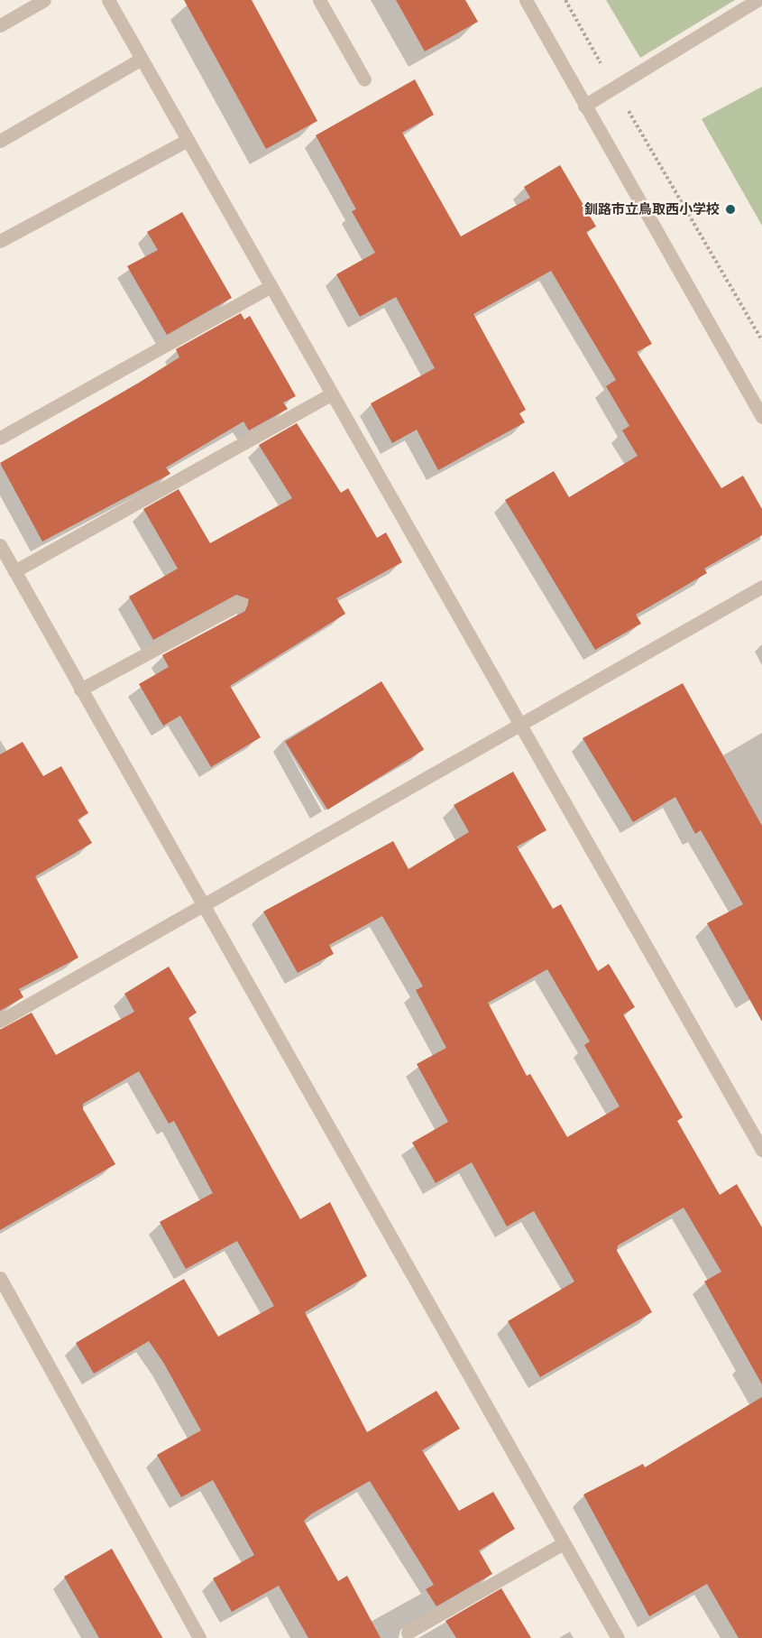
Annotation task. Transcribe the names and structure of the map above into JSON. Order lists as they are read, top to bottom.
{
  "places": ["釧路市立鳥取西小学校"]
}
